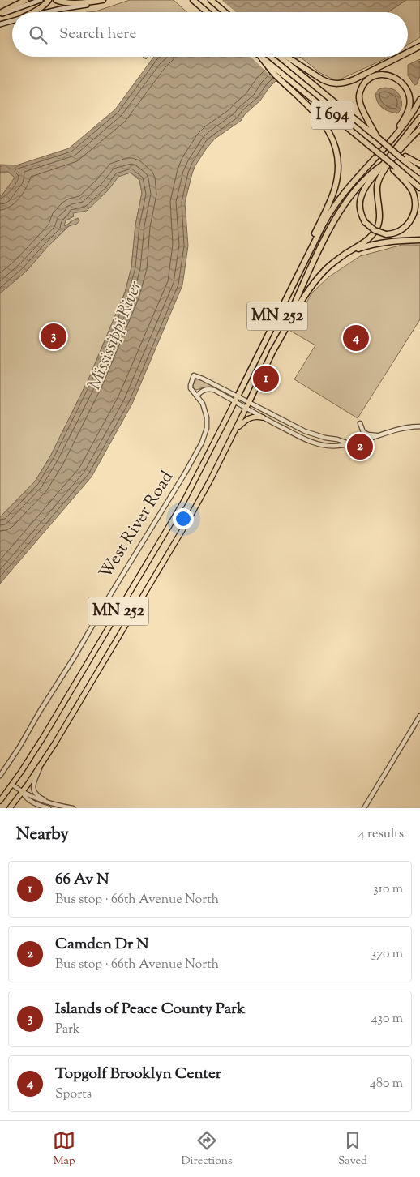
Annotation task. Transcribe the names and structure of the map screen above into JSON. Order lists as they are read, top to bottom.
{
  "streets": {
    "highway": ["I 694", "MN 252"],
    "street": ["West River Road"]
  },
  "water": ["Mississippi River"],
  "page": {
    "search": "Search here",
    "pins": [
      "3",
      "4",
      "1",
      "2"
    ],
    "heading": ["Nearby", "4 results"],
    "list": [
      {
        "mark": "1",
        "name": "66 Av N",
        "note": "Bus stop · 66th Avenue North",
        "value": "310 m"
      },
      {
        "mark": "2",
        "name": "Camden Dr N",
        "note": "Bus stop · 66th Avenue North",
        "value": "370 m"
      },
      {
        "mark": "3",
        "name": "Islands of Peace County Park",
        "note": "Park",
        "value": "430 m"
      },
      {
        "mark": "4",
        "name": "Topgolf Brooklyn Center",
        "note": "Sports",
        "value": "480 m"
      }
    ],
    "nav": ["Map", "Directions", "Saved"]
  }
}
